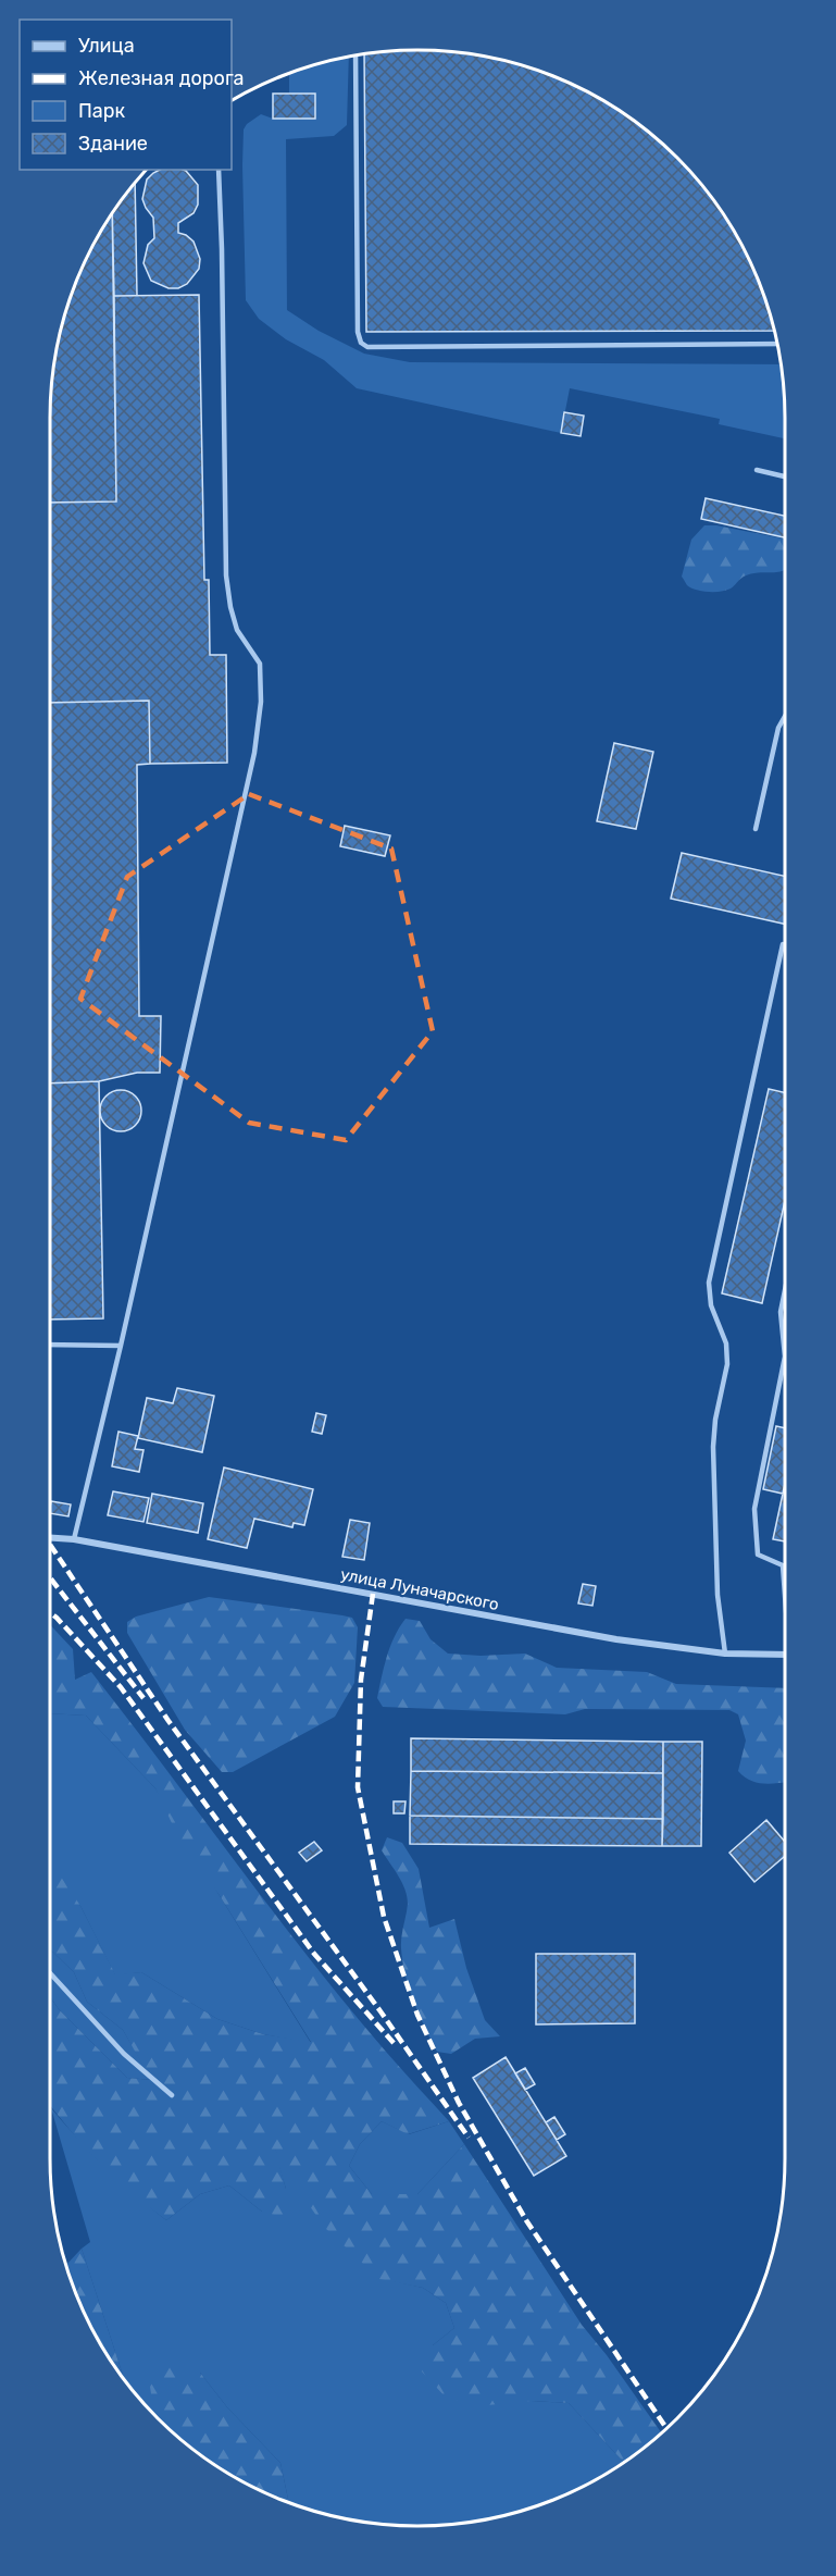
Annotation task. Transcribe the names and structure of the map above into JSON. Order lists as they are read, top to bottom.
{
  "streets": {
    "street": ["улица Луначарского"]
  },
  "legend": [
    "Улица",
    "Железная дорога",
    "Парк",
    "Здание"
  ]
}
